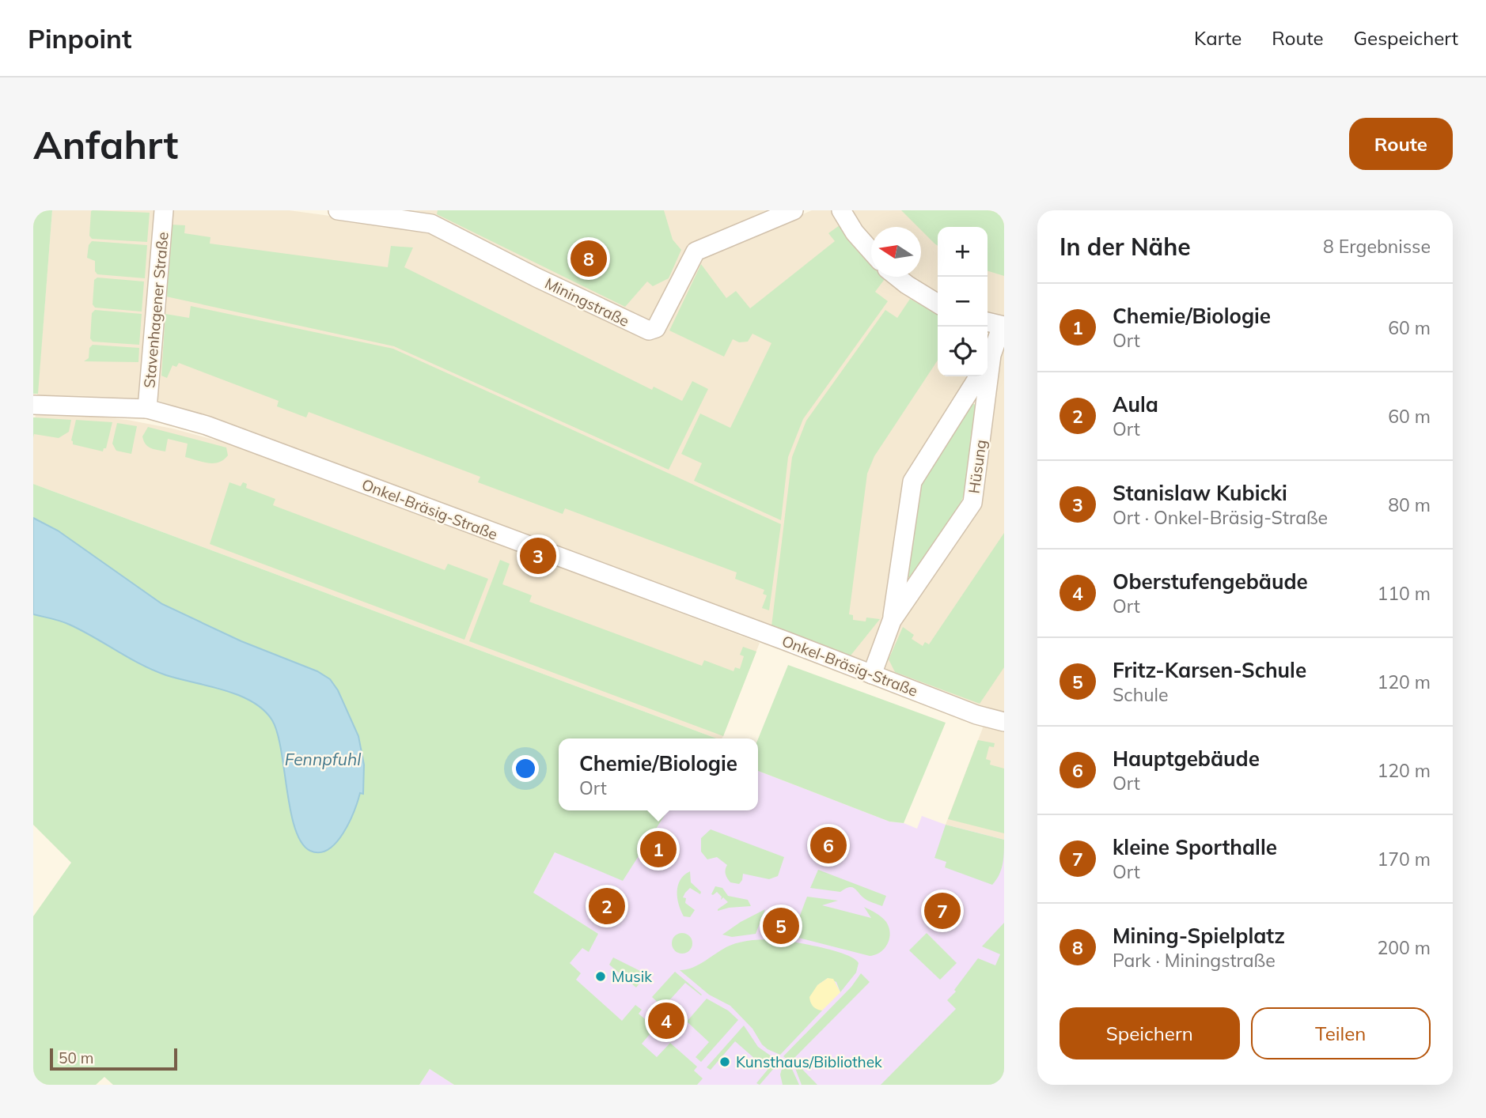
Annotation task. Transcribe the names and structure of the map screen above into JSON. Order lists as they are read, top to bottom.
{
  "streets": {
    "street": [
      "Miningstraße",
      "Stavenhagener Straße",
      "Hüsung",
      "Onkel-Bräsig-Straße"
    ]
  },
  "crossings": [
    ["Stavenhagener Straße", "Onkel-Bräsig-Straße"],
    ["Hüsung", "Onkel-Bräsig-Straße"]
  ],
  "water": ["Fennpfuhl"],
  "places": ["Musik", "Kunsthaus/Bibliothek"],
  "scale_bar": "50 m",
  "north": "left",
  "page": {
    "header": "Pinpoint",
    "nav": ["Karte", "Route", "Gespeichert"],
    "buttons": [
      "Route",
      ["Speichern", "Teilen"]
    ],
    "title": "Anfahrt",
    "heading": ["In der Nähe", "8 Ergebnisse"],
    "map_buttons": ["+", "−"],
    "pins": [
      "8",
      "3",
      "6",
      "1",
      "2",
      "7",
      "5",
      "4"
    ],
    "list": [
      {
        "mark": "1",
        "name": "Chemie/Biologie",
        "note": "Ort",
        "value": "60 m"
      },
      {
        "mark": "2",
        "name": "Aula",
        "note": "Ort",
        "value": "60 m"
      },
      {
        "mark": "3",
        "name": "Stanislaw Kubicki",
        "note": "Ort · Onkel-Bräsig-Straße",
        "value": "80 m"
      },
      {
        "mark": "4",
        "name": "Oberstufengebäude",
        "note": "Ort",
        "value": "110 m"
      },
      {
        "mark": "5",
        "name": "Fritz-Karsen-Schule",
        "note": "Schule",
        "value": "120 m"
      },
      {
        "mark": "6",
        "name": "Hauptgebäude",
        "note": "Ort",
        "value": "120 m"
      },
      {
        "mark": "7",
        "name": "kleine Sporthalle",
        "note": "Ort",
        "value": "170 m"
      },
      {
        "mark": "8",
        "name": "Mining-Spielplatz",
        "note": "Park · Miningstraße",
        "value": "200 m"
      }
    ],
    "popup": ["Chemie/Biologie", "Ort"],
    "scale": "50 m"
  }
}
